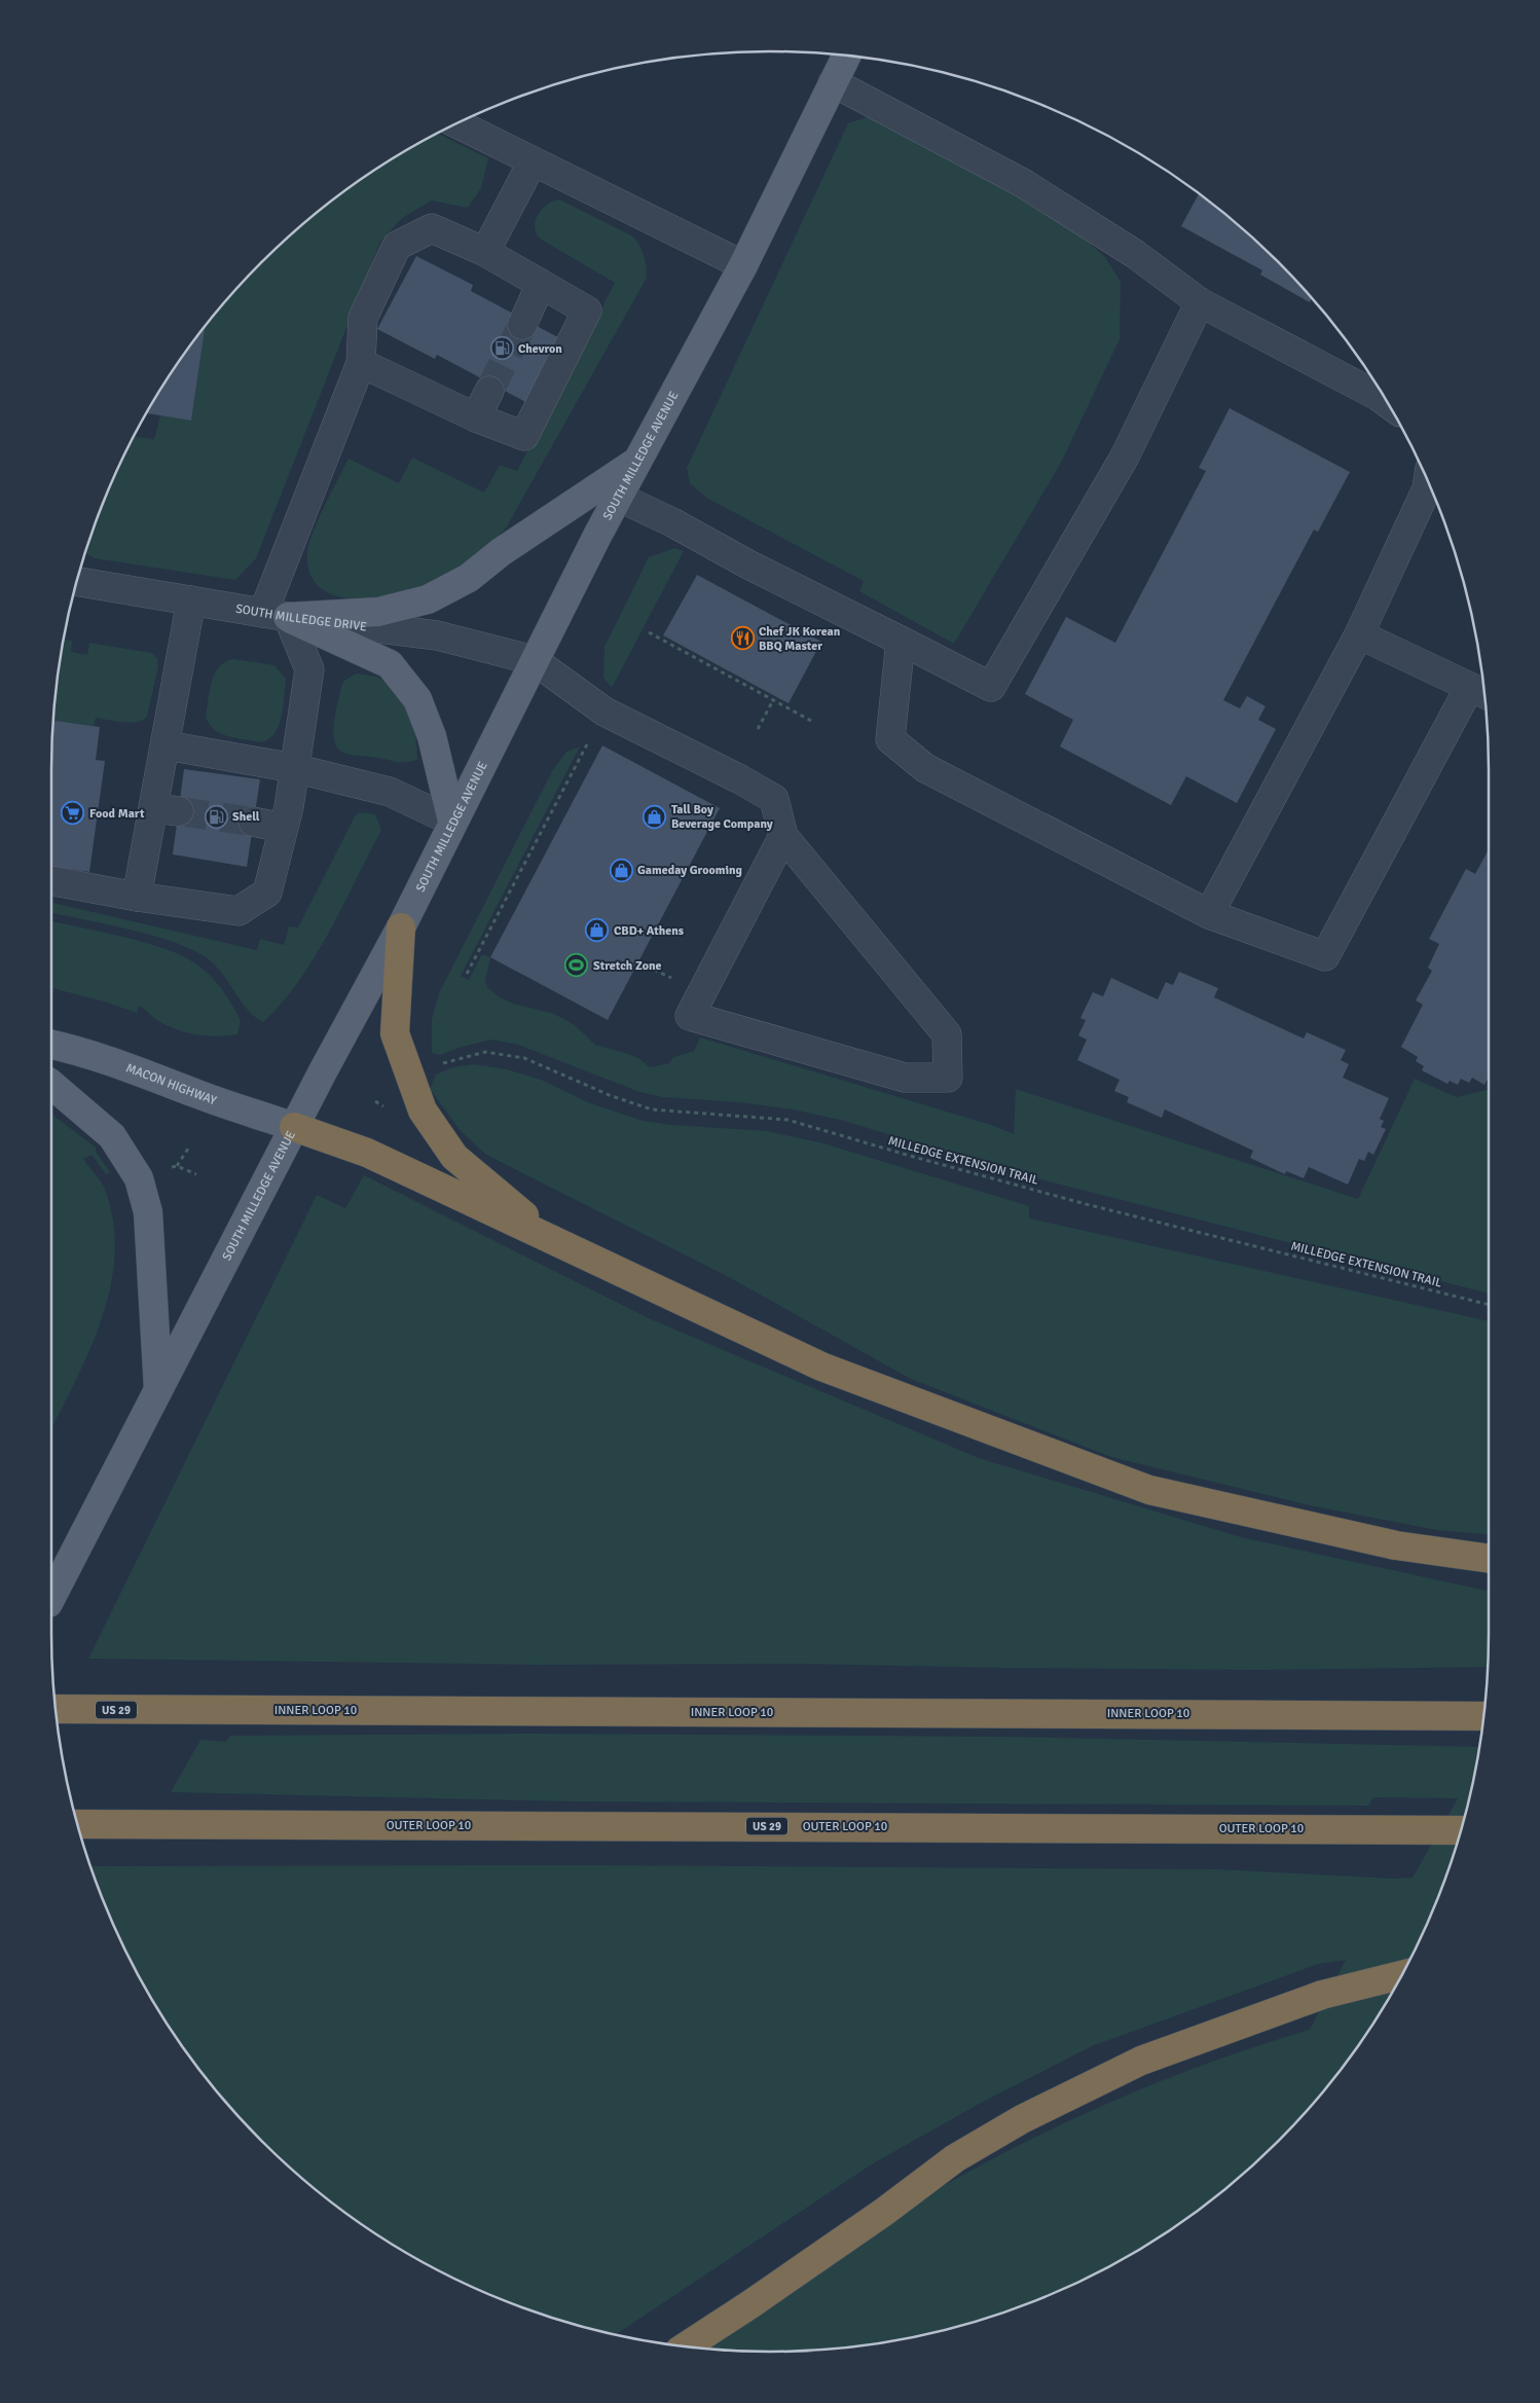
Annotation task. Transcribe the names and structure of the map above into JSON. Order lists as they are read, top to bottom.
{
  "streets": {
    "highway": ["US 29", "INNER LOOP 10", "OUTER LOOP 10"],
    "main road": ["SOUTH MILLEDGE AVENUE", "MACON HIGHWAY"],
    "street": ["SOUTH MILLEDGE DRIVE"],
    "path": ["MILLEDGE EXTENSION TRAIL"]
  },
  "crossings": [
    ["SOUTH MILLEDGE AVENUE", "SOUTH MILLEDGE DRIVE"],
    ["SOUTH MILLEDGE AVENUE", "MACON HIGHWAY"]
  ],
  "places": {
    "fuel station": ["Chevron", "Shell"],
    "restaurant": ["Chef JK Korean BBQ Master"],
    "supermarket": ["Food Mart"],
    "shop": ["Tall Boy Beverage Company", "Gameday Grooming", "CBD+ Athens"],
    "sports": ["Stretch Zone"]
  }
}
